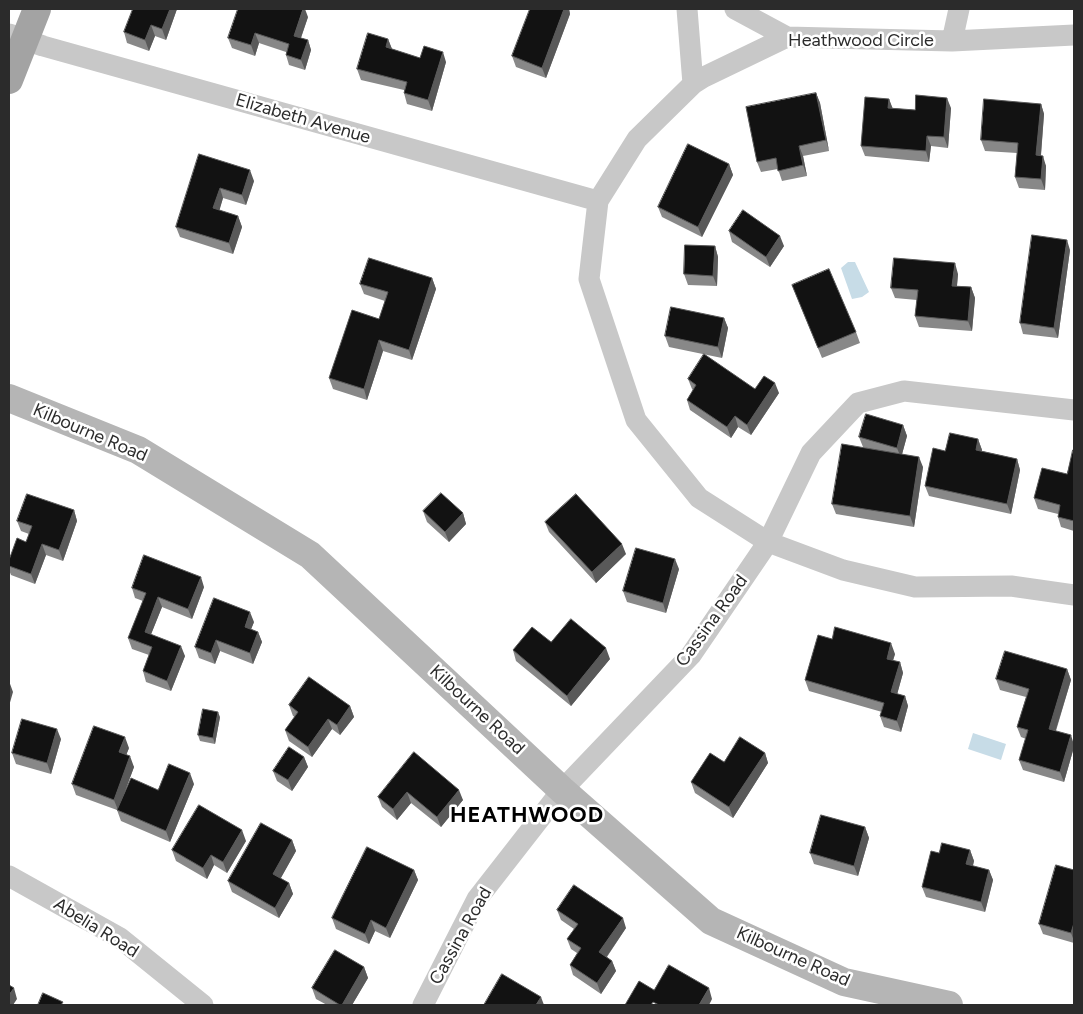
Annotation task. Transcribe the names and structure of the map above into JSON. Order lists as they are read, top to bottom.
{
  "streets": {
    "street": [
      "Heathwood Circle",
      "Elizabeth Avenue",
      "Kilbourne Road",
      "Cassina Road",
      "Abelia Road"
    ]
  },
  "crossings": [
    ["Heathwood Circle", "Elizabeth Avenue"],
    ["Heathwood Circle", "Cassina Road"],
    ["Kilbourne Road", "Cassina Road"]
  ],
  "districts": ["HEATHWOOD"]
}
